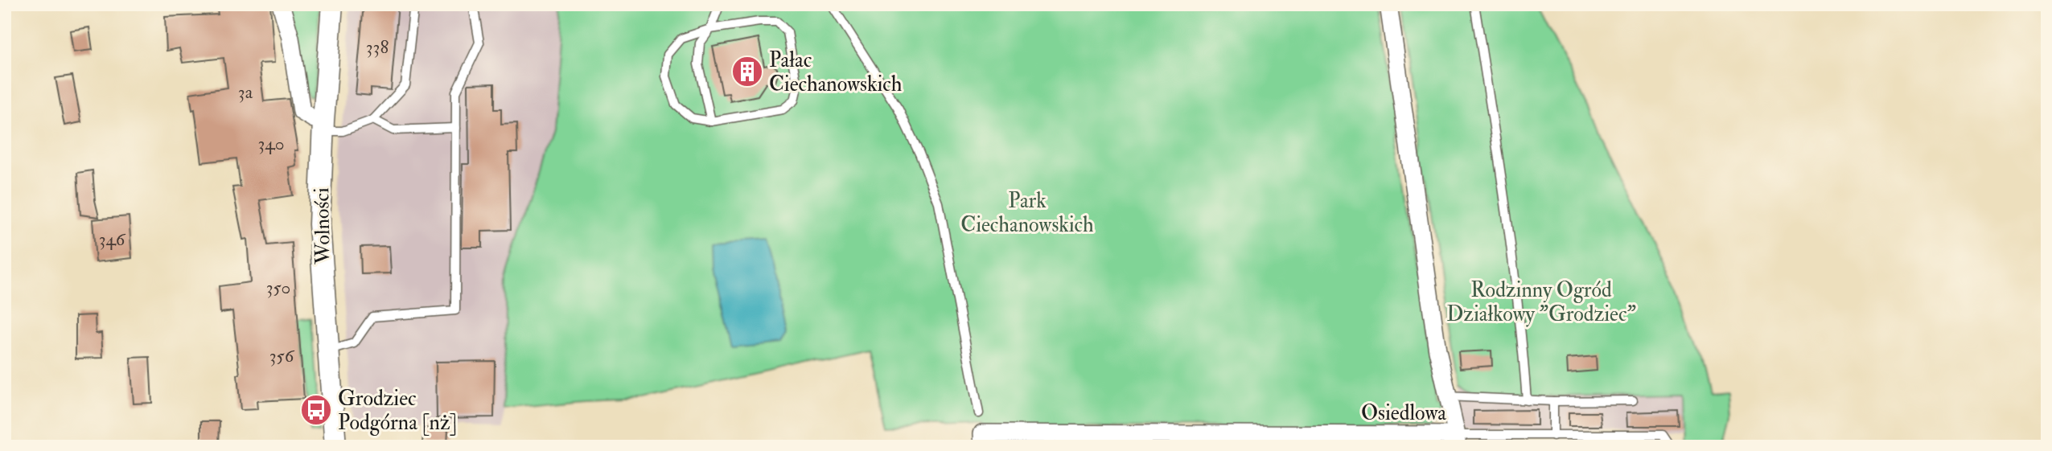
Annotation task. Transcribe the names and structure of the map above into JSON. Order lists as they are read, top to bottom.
{
  "streets": {
    "street": ["Wolności", "Osiedlowa"]
  },
  "parks": ["Park Ciechanowskich", "Rodzinny Ogród Działkowy \"Grodziec\""],
  "places": {
    "building": ["Pałac Ciechanowskich"],
    "bus stop": ["Grodziec Podgórna [nż]"]
  },
  "house_numbers": [
    "338",
    "3a",
    "340",
    "346",
    "350",
    "356"
  ]
}
